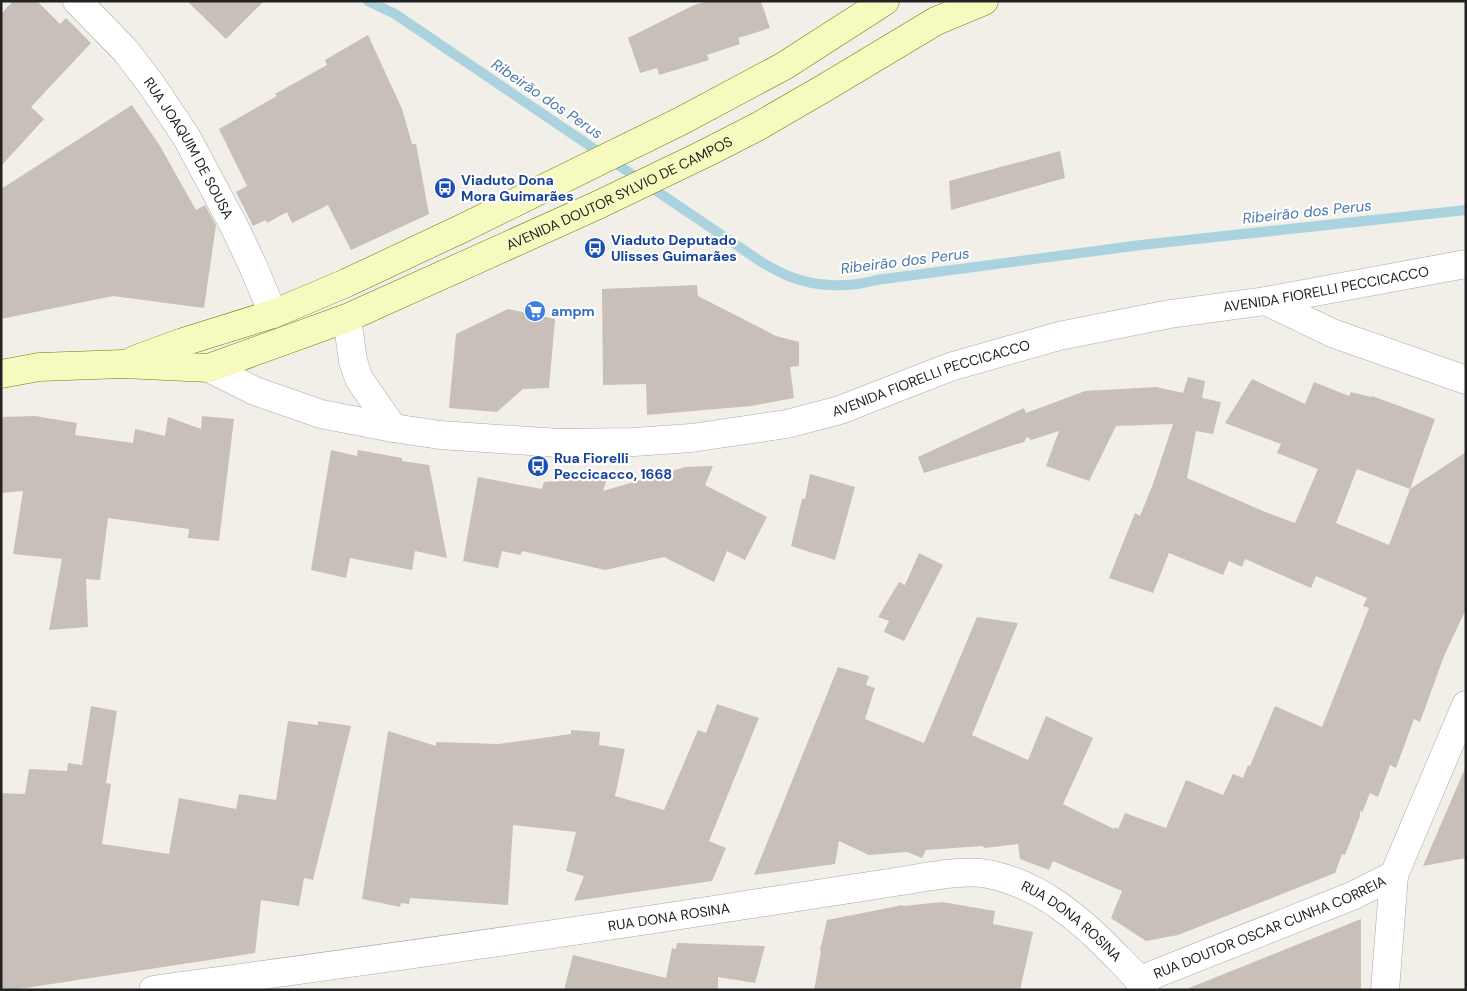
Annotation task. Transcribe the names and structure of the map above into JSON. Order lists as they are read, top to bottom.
{
  "streets": {
    "main road": ["AVENIDA DOUTOR SYLVIO DE CAMPOS", "AVENIDA FIORELLI PECCICACCO"],
    "street": ["RUA JOAQUIM DE SOUSA", "RUA DONA ROSINA", "RUA DOUTOR OSCAR CUNHA CORREIA"]
  },
  "crossings": [
    ["RUA JOAQUIM DE SOUSA", "AVENIDA FIORELLI PECCICACCO"],
    ["AVENIDA DOUTOR SYLVIO DE CAMPOS", "AVENIDA FIORELLI PECCICACCO"],
    ["RUA DONA ROSINA", "RUA DOUTOR OSCAR CUNHA CORREIA"]
  ],
  "water": ["Ribeirão dos Perus"],
  "places": {
    "bus stop": ["Viaduto Dona Mora Guimarães", "Viaduto Deputado Ulisses Guimarães", "Rua Fiorelli Peccicacco, 1668"],
    "supermarket": ["ampm"]
  }
}
